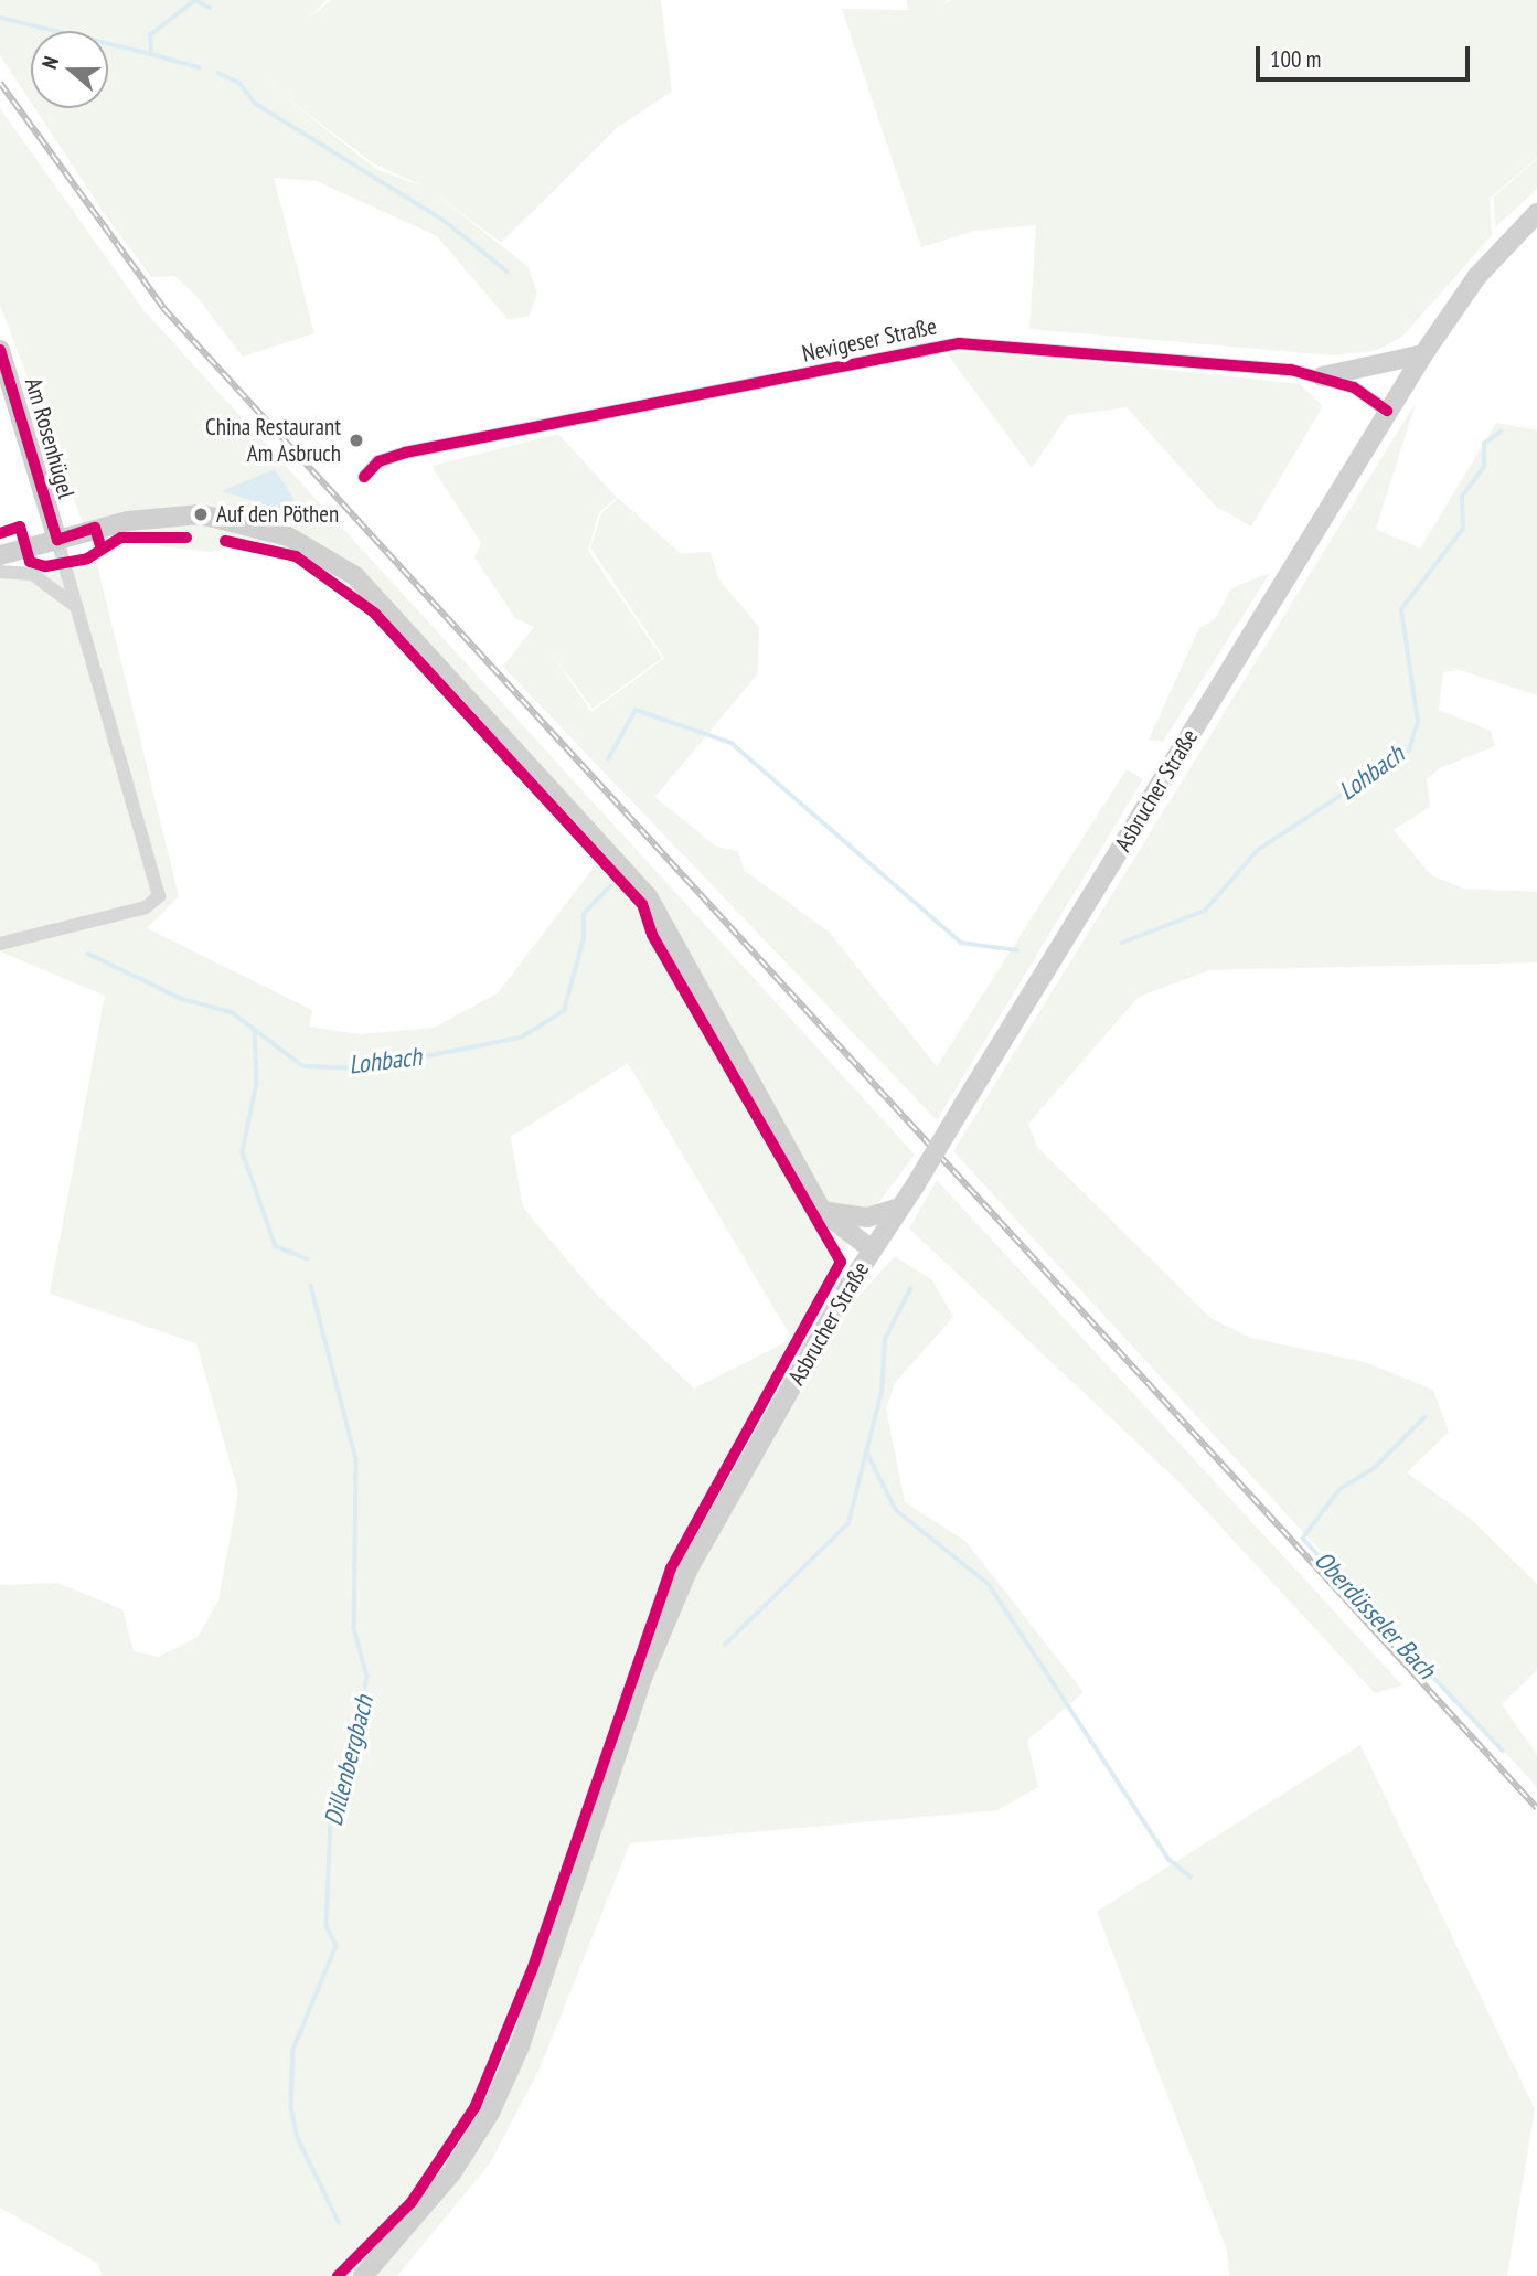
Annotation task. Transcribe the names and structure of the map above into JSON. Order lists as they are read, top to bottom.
{
  "streets": {
    "main road": ["Am Rosenhügel", "Asbrucher Straße"],
    "street": ["Nevigeser Straße"]
  },
  "crossings": [
    ["Nevigeser Straße", "Asbrucher Straße"]
  ],
  "water": ["Lohbach", "Oberdüsseler Bach", "Dillenbergbach"],
  "places": ["China Restaurant Am Asbruch", "Auf den Pöthen"],
  "scale_bar": "100 m",
  "north": "left"
}
